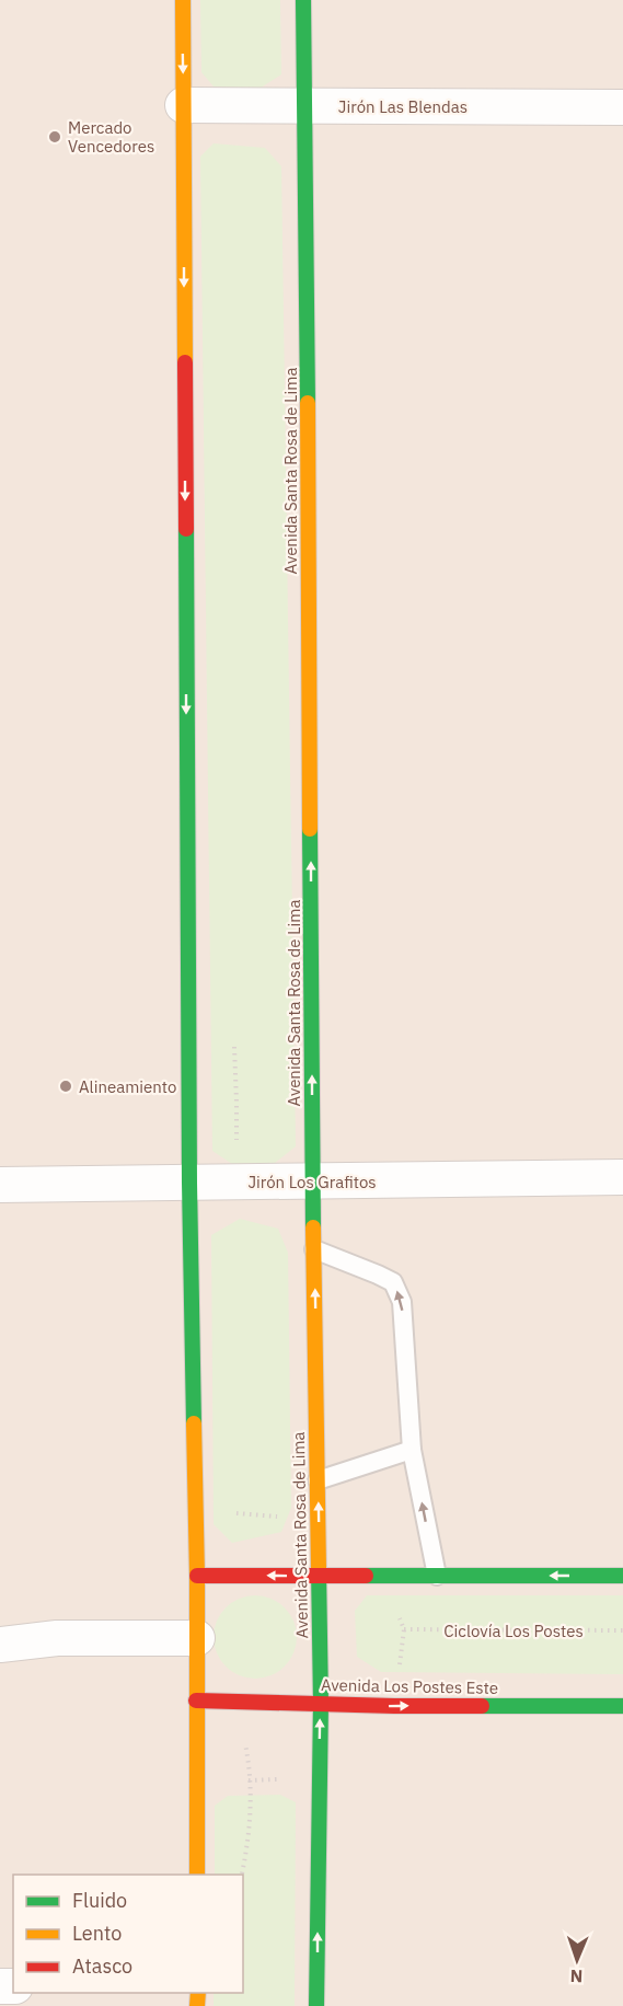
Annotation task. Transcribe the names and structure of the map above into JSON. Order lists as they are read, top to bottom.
{
  "streets": {
    "main road": ["Avenida Santa Rosa de Lima", "Avenida Los Postes Este"],
    "street": ["Jirón Las Blendas", "Jirón Los Grafitos"],
    "path": ["Ciclovía Los Postes"]
  },
  "crossings": [
    ["Jirón Las Blendas", "Avenida Santa Rosa de Lima"],
    ["Avenida Santa Rosa de Lima", "Jirón Los Grafitos"],
    ["Avenida Santa Rosa de Lima", "Avenida Los Postes Este"]
  ],
  "places": ["Mercado Vencedores", "Alineamiento"],
  "legend": ["Fluido", "Lento", "Atasco"],
  "north": "bottom"
}
